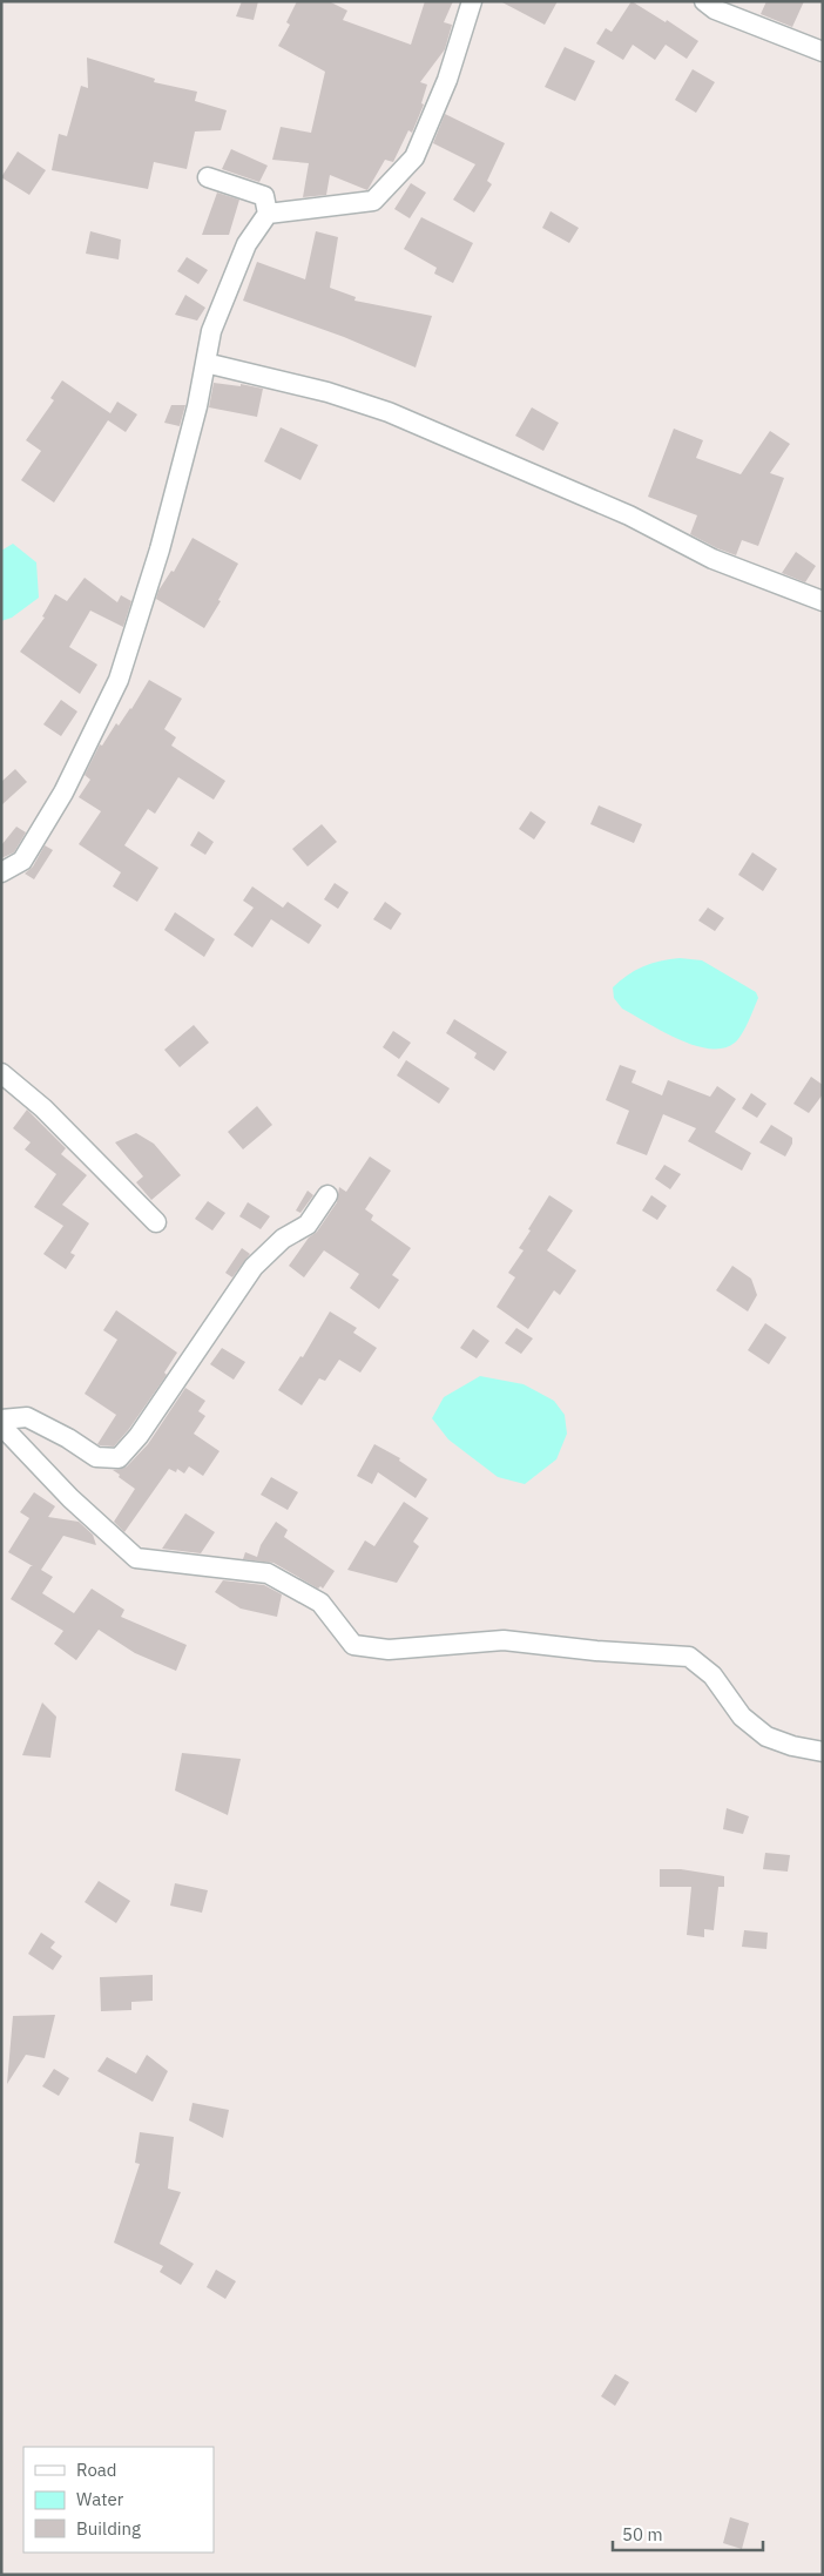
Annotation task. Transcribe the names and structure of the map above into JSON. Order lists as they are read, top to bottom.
{
  "legend": ["Road", "Water", "Building"],
  "scale_bar": "50 m"
}
